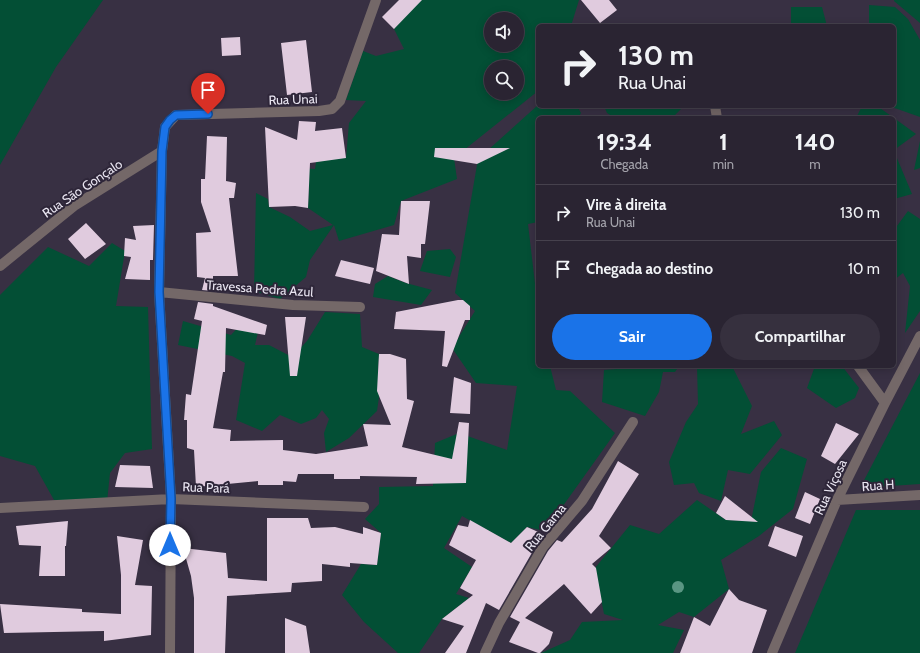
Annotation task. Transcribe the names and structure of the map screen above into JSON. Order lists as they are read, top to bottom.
{
  "streets": {
    "street": [
      "Rua Unai",
      "Rua São Gonçalo",
      "Travessa Pedra Azul",
      "Rua H",
      "Rua Pará",
      "Rua Viçosa",
      "Rua Gama"
    ]
  },
  "crossings": [
    ["Rua Unai", "Rua São Gonçalo"],
    ["Rua H", "Rua Viçosa"]
  ],
  "page": {
    "turn": ["130 m", "Rua Unai"],
    "eta": [
      "19:34",
      "Chegada",
      "1",
      "min",
      "140",
      "m"
    ],
    "list": [
      {
        "name": "Vire à direita",
        "note": "Rua Unai",
        "value": "130 m"
      },
      {
        "name": "Chegada ao destino",
        "value": "10 m"
      }
    ],
    "buttons": ["Sair", "Compartilhar"]
  }
}
